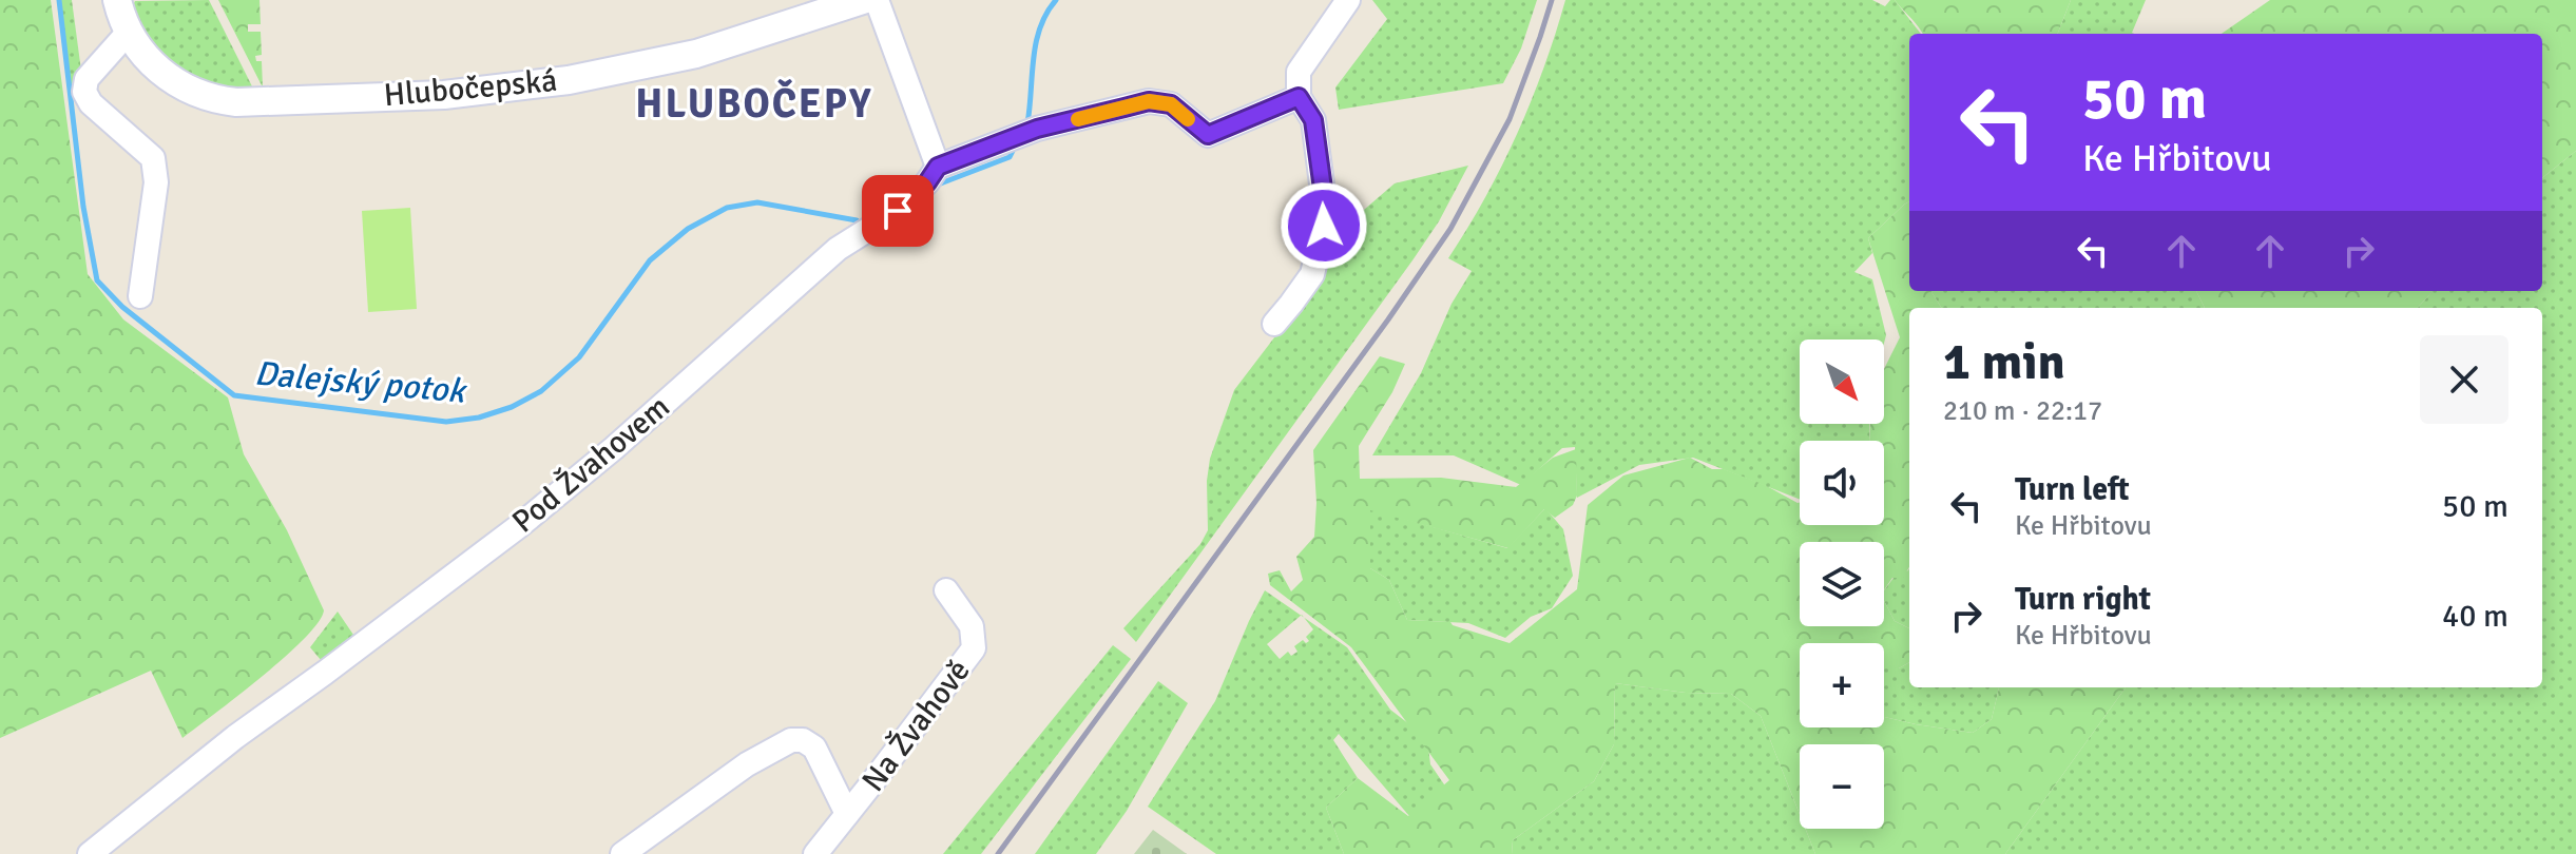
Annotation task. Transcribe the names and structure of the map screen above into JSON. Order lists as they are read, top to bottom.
{
  "streets": {
    "street": ["Hlubočepská", "Pod Žvahovem", "Na Žvahově"]
  },
  "districts": ["HLUBOČEPY"],
  "water": ["Dalejský potok"],
  "north": "bottom right",
  "page": {
    "turn": ["50 m", "Ke Hřbitovu"],
    "heading": ["1 min", "210 m · 22:17"],
    "map_buttons": ["+", "−"],
    "list": [
      {
        "name": "Turn left",
        "note": "Ke Hřbitovu",
        "value": "50 m"
      },
      {
        "name": "Turn right",
        "note": "Ke Hřbitovu",
        "value": "40 m"
      }
    ]
  }
}
